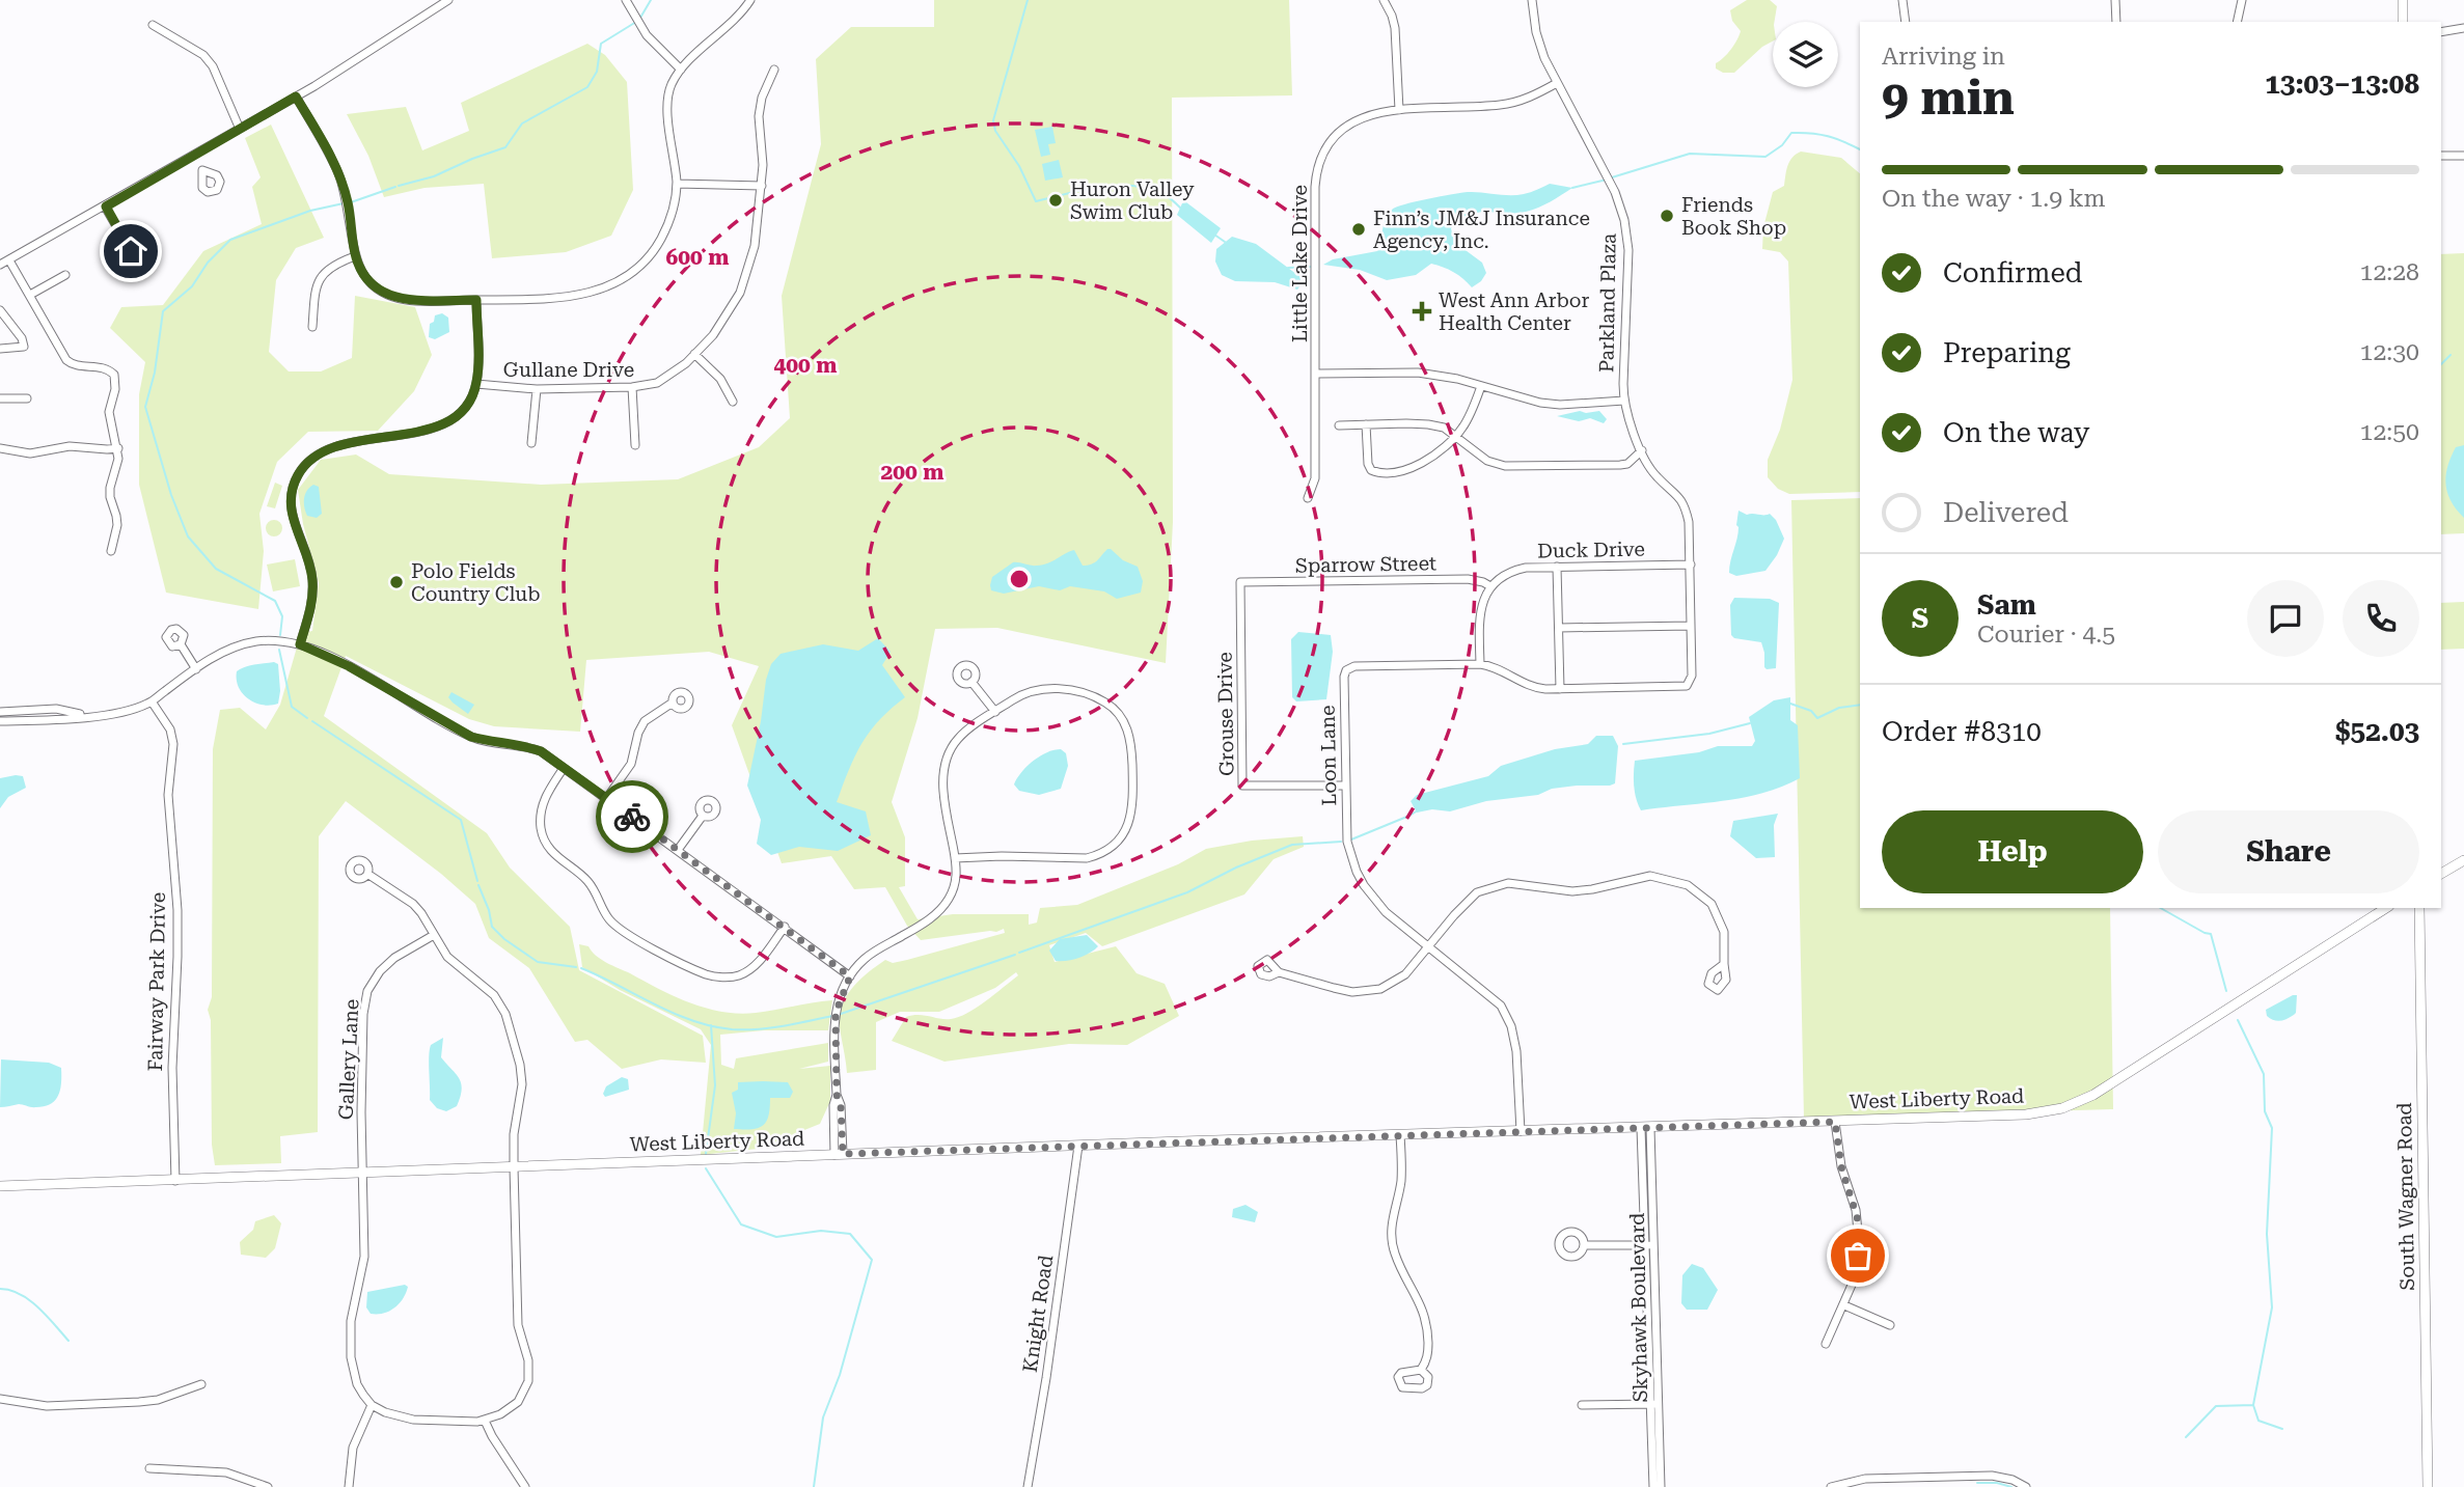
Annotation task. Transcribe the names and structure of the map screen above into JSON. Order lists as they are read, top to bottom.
{
  "streets": {
    "main road": ["West Liberty Road", "South Wagner Road"],
    "street": [
      "Little Lake Drive",
      "Parkland Plaza",
      "Gullane Drive",
      "Duck Drive",
      "Sparrow Street",
      "Grouse Drive",
      "Loon Lane",
      "Fairway Park Drive",
      "Gallery Lane",
      "Skyhawk Boulevard",
      "Knight Road"
    ]
  },
  "crossings": [
    ["Little Lake Drive", "Parkland Plaza"],
    ["Parkland Plaza", "Duck Drive"],
    ["Parkland Plaza", "Loon Lane"],
    ["Duck Drive", "Sparrow Street"],
    ["Sparrow Street", "Grouse Drive"],
    ["Grouse Drive", "Loon Lane"],
    ["Loon Lane", "West Liberty Road"],
    ["Fairway Park Drive", "West Liberty Road"],
    ["Gallery Lane", "West Liberty Road"],
    ["West Liberty Road", "Skyhawk Boulevard"],
    ["West Liberty Road", "Knight Road"]
  ],
  "places": {
    "other": [
      "Huron Valley Swim Club",
      "Friends Book Shop",
      "Finn’s JM&J Insurance Agency, Inc.",
      "Polo Fields Country Club"
    ],
    "health": ["West Ann Arbor Health Center"]
  },
  "page": {
    "heading": ["9 min", "Arriving in", "13:03–13:08"],
    "panel": [
      "Sam",
      "Courier · 4.5",
      "Order #8310",
      "$52.03"
    ],
    "bar": "On the way · 1.9 km",
    "list": [
      ["Confirmed", "12:28"],
      ["Preparing", "12:30"],
      ["On the way", "12:50"],
      "Delivered"
    ],
    "round": "S",
    "buttons": ["Help", "Share"]
  },
  "rings": ["600 m", "400 m", "200 m"]
}
